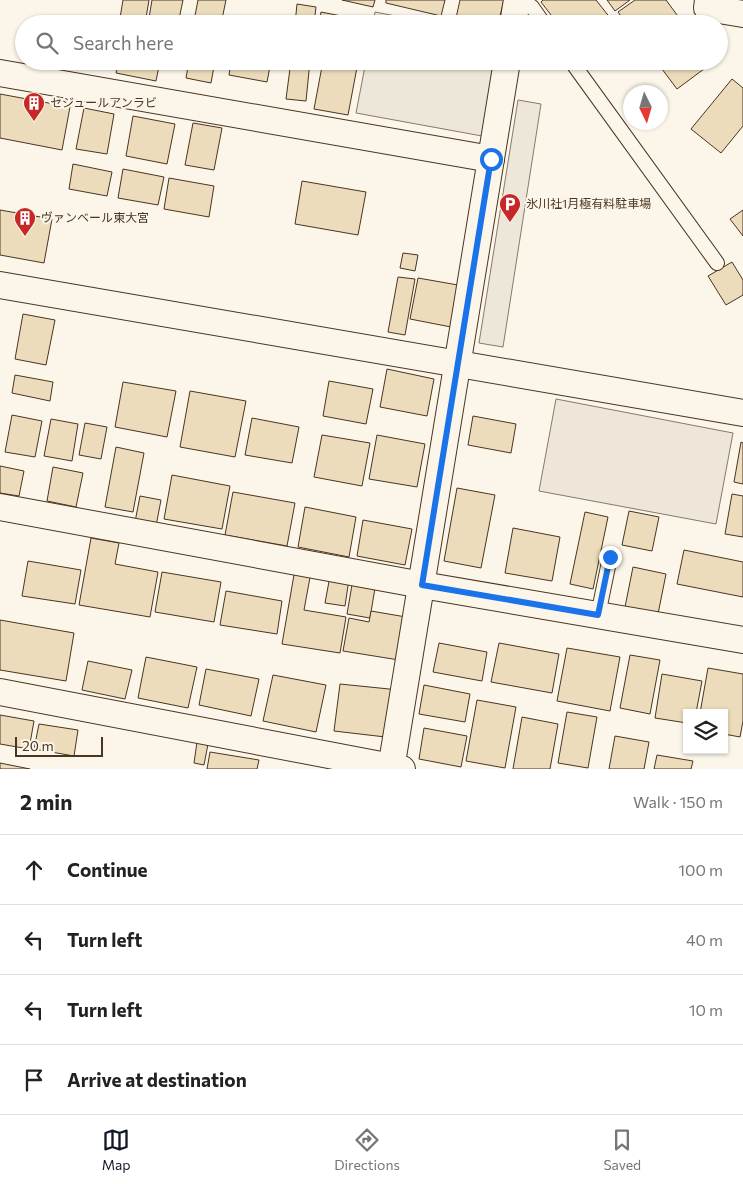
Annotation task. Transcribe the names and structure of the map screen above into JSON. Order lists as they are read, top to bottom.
{
  "places": {
    "building": ["セジュールアンラビ", "ヴァンベール東大宮"],
    "parking": ["氷川社1月極有料駐車場"]
  },
  "scale_bar": "20 m",
  "north": "bottom",
  "page": {
    "search": "Search here",
    "scale": "20 m",
    "heading": ["2 min", "Walk · 150 m"],
    "list": [
      ["Continue", "100 m"],
      ["Turn left", "40 m"],
      ["Turn left", "10 m"],
      "Arrive at destination"
    ],
    "nav": ["Map", "Directions", "Saved"]
  }
}
